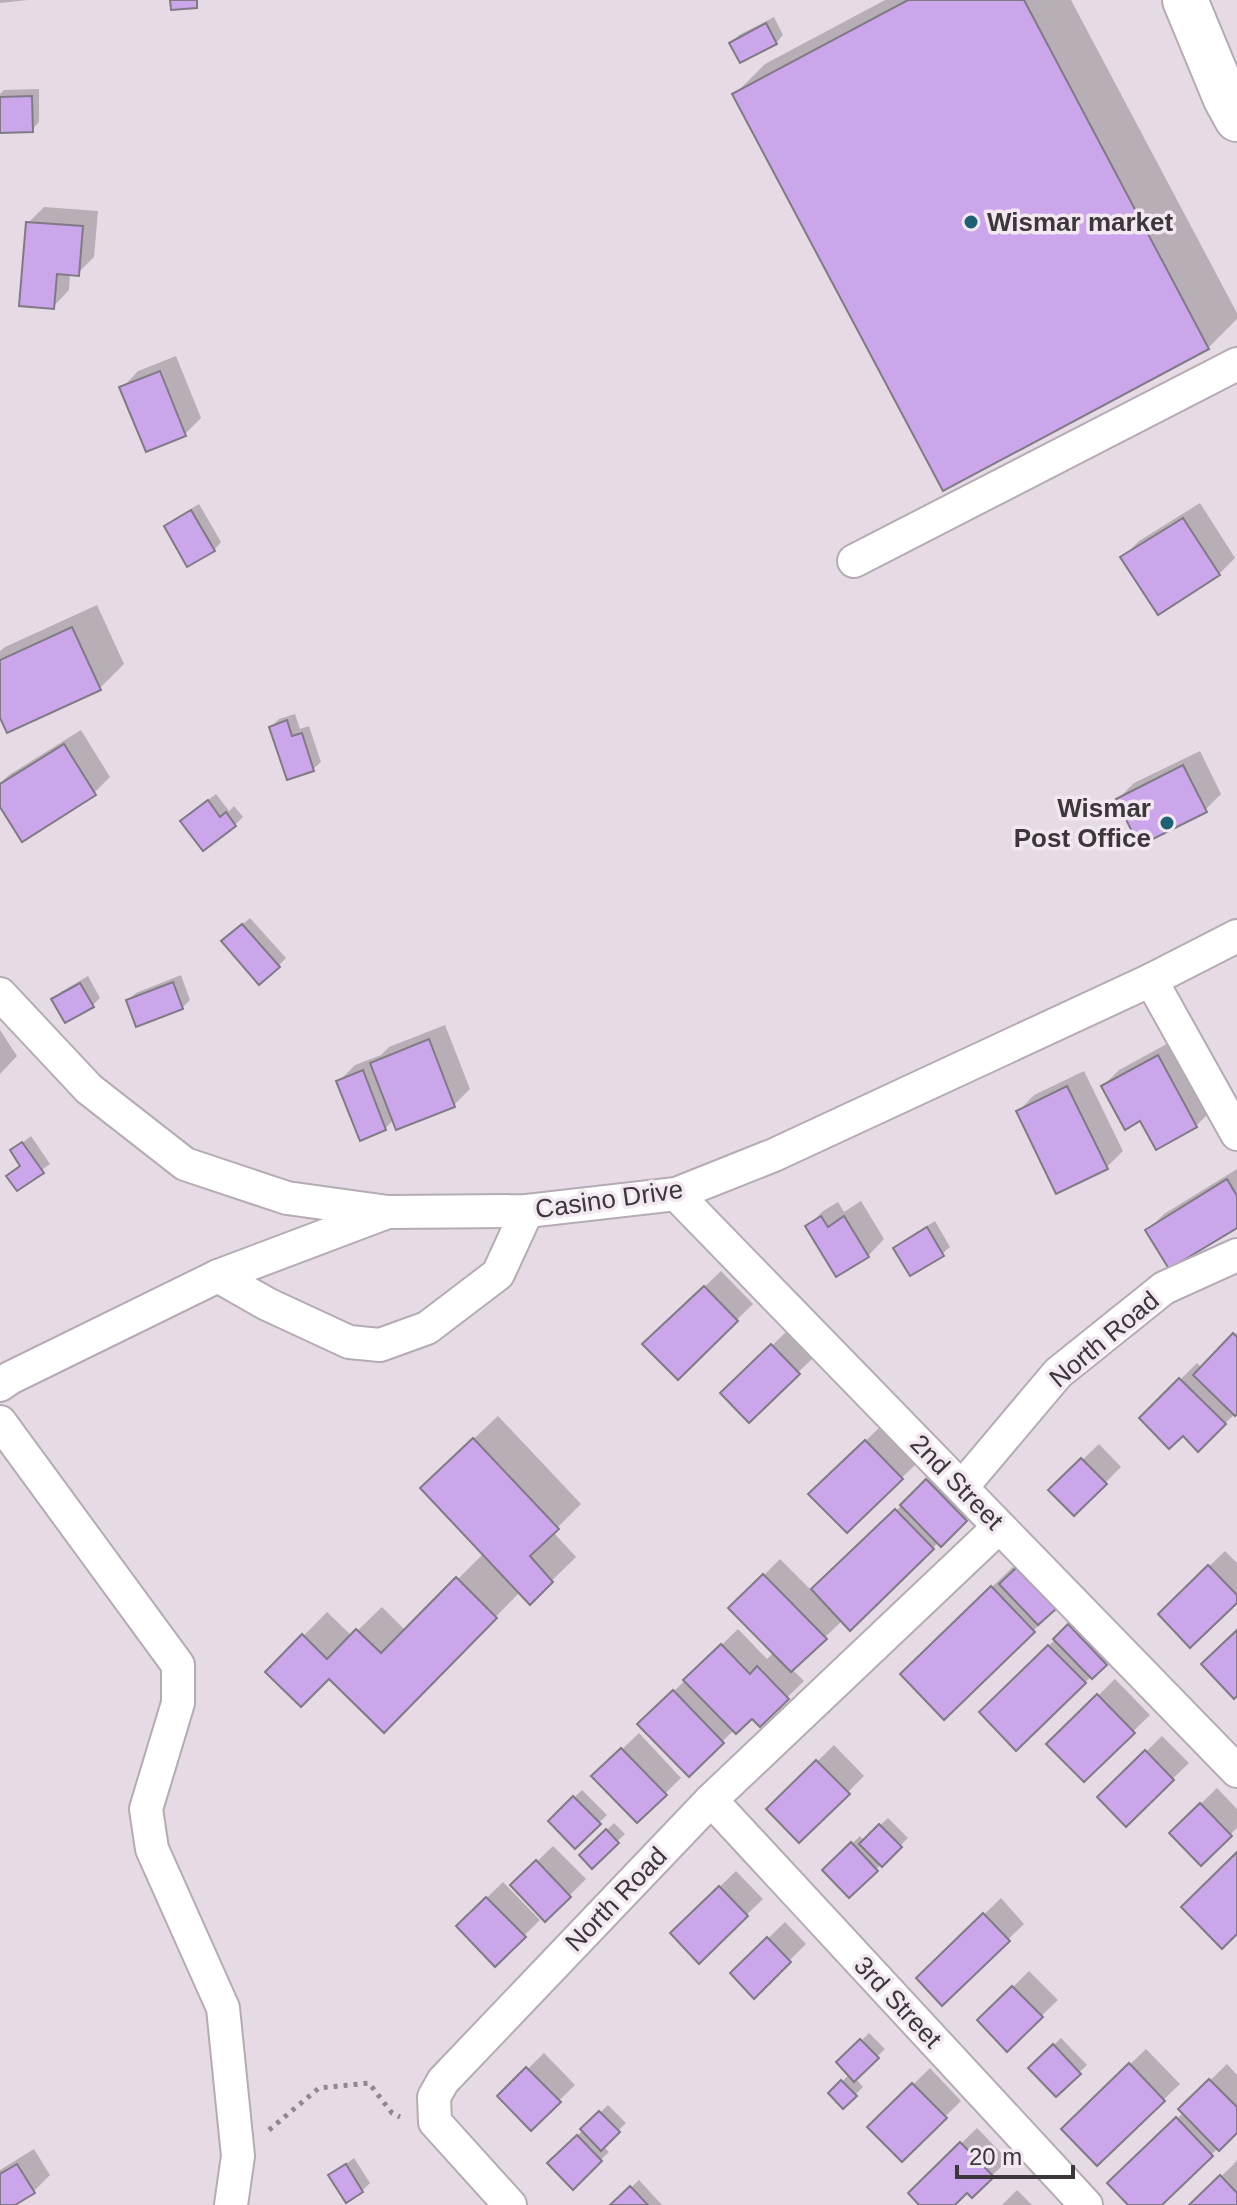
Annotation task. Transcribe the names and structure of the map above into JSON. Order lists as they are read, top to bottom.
{
  "streets": {
    "street": [
      "Casino Drive",
      "North Road",
      "2nd Street",
      "3rd Street"
    ]
  },
  "crossings": [
    ["Casino Drive", "2nd Street"],
    ["North Road", "2nd Street"],
    ["North Road", "3rd Street"]
  ],
  "places": ["Wismar market", "Wismar Post Office"],
  "scale_bar": "20 m"
}
